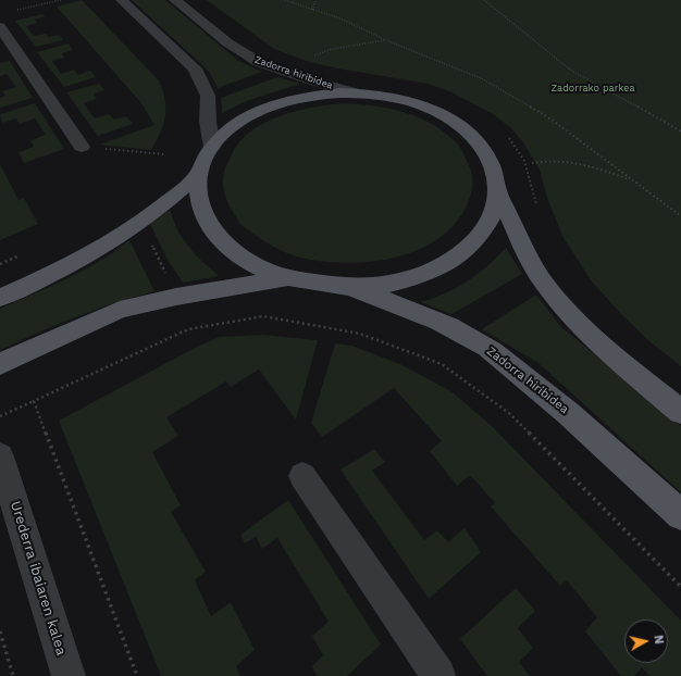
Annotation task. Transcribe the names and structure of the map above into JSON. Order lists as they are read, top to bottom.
{
  "streets": {
    "main road": ["Zadorra hiribidea"],
    "street": ["Urederra ibaiaren kalea"]
  },
  "parks": ["Zadorrako parkea"],
  "north": "right"
}
